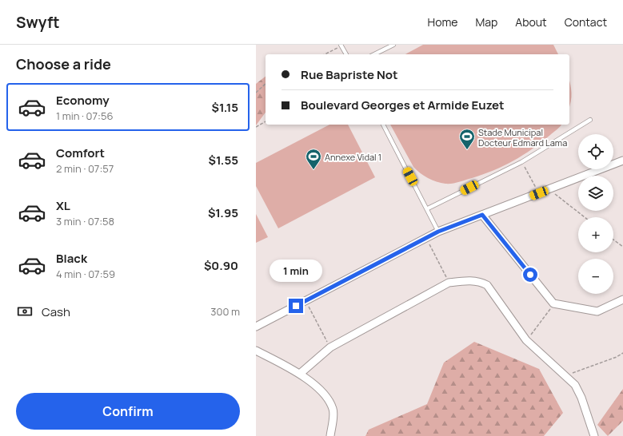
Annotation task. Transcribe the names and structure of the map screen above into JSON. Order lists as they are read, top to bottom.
{
  "places": {
    "sports": ["Stade Municipal Docteur Edmard Lama", "Annexe Vidal 1"]
  },
  "page": {
    "header": "Swyft",
    "nav": [
      "Home",
      "Map",
      "About",
      "Contact"
    ],
    "heading": "Choose a ride",
    "banner": ["Rue Bapriste Not", "Boulevard Georges et Armide Euzet"],
    "list": [
      {
        "name": "Economy",
        "note": "1 min · 07:56",
        "value": "$1.15"
      },
      {
        "name": "Comfort",
        "note": "2 min · 07:57",
        "value": "$1.55"
      },
      {
        "name": "XL",
        "note": "3 min · 07:58",
        "value": "$1.95"
      },
      {
        "name": "Black",
        "note": "4 min · 07:59",
        "value": "$0.90"
      }
    ],
    "map_buttons": ["+", "−"],
    "bubble": "1 min",
    "pay": ["Cash", "300 m"],
    "buttons": "Confirm"
  }
}
